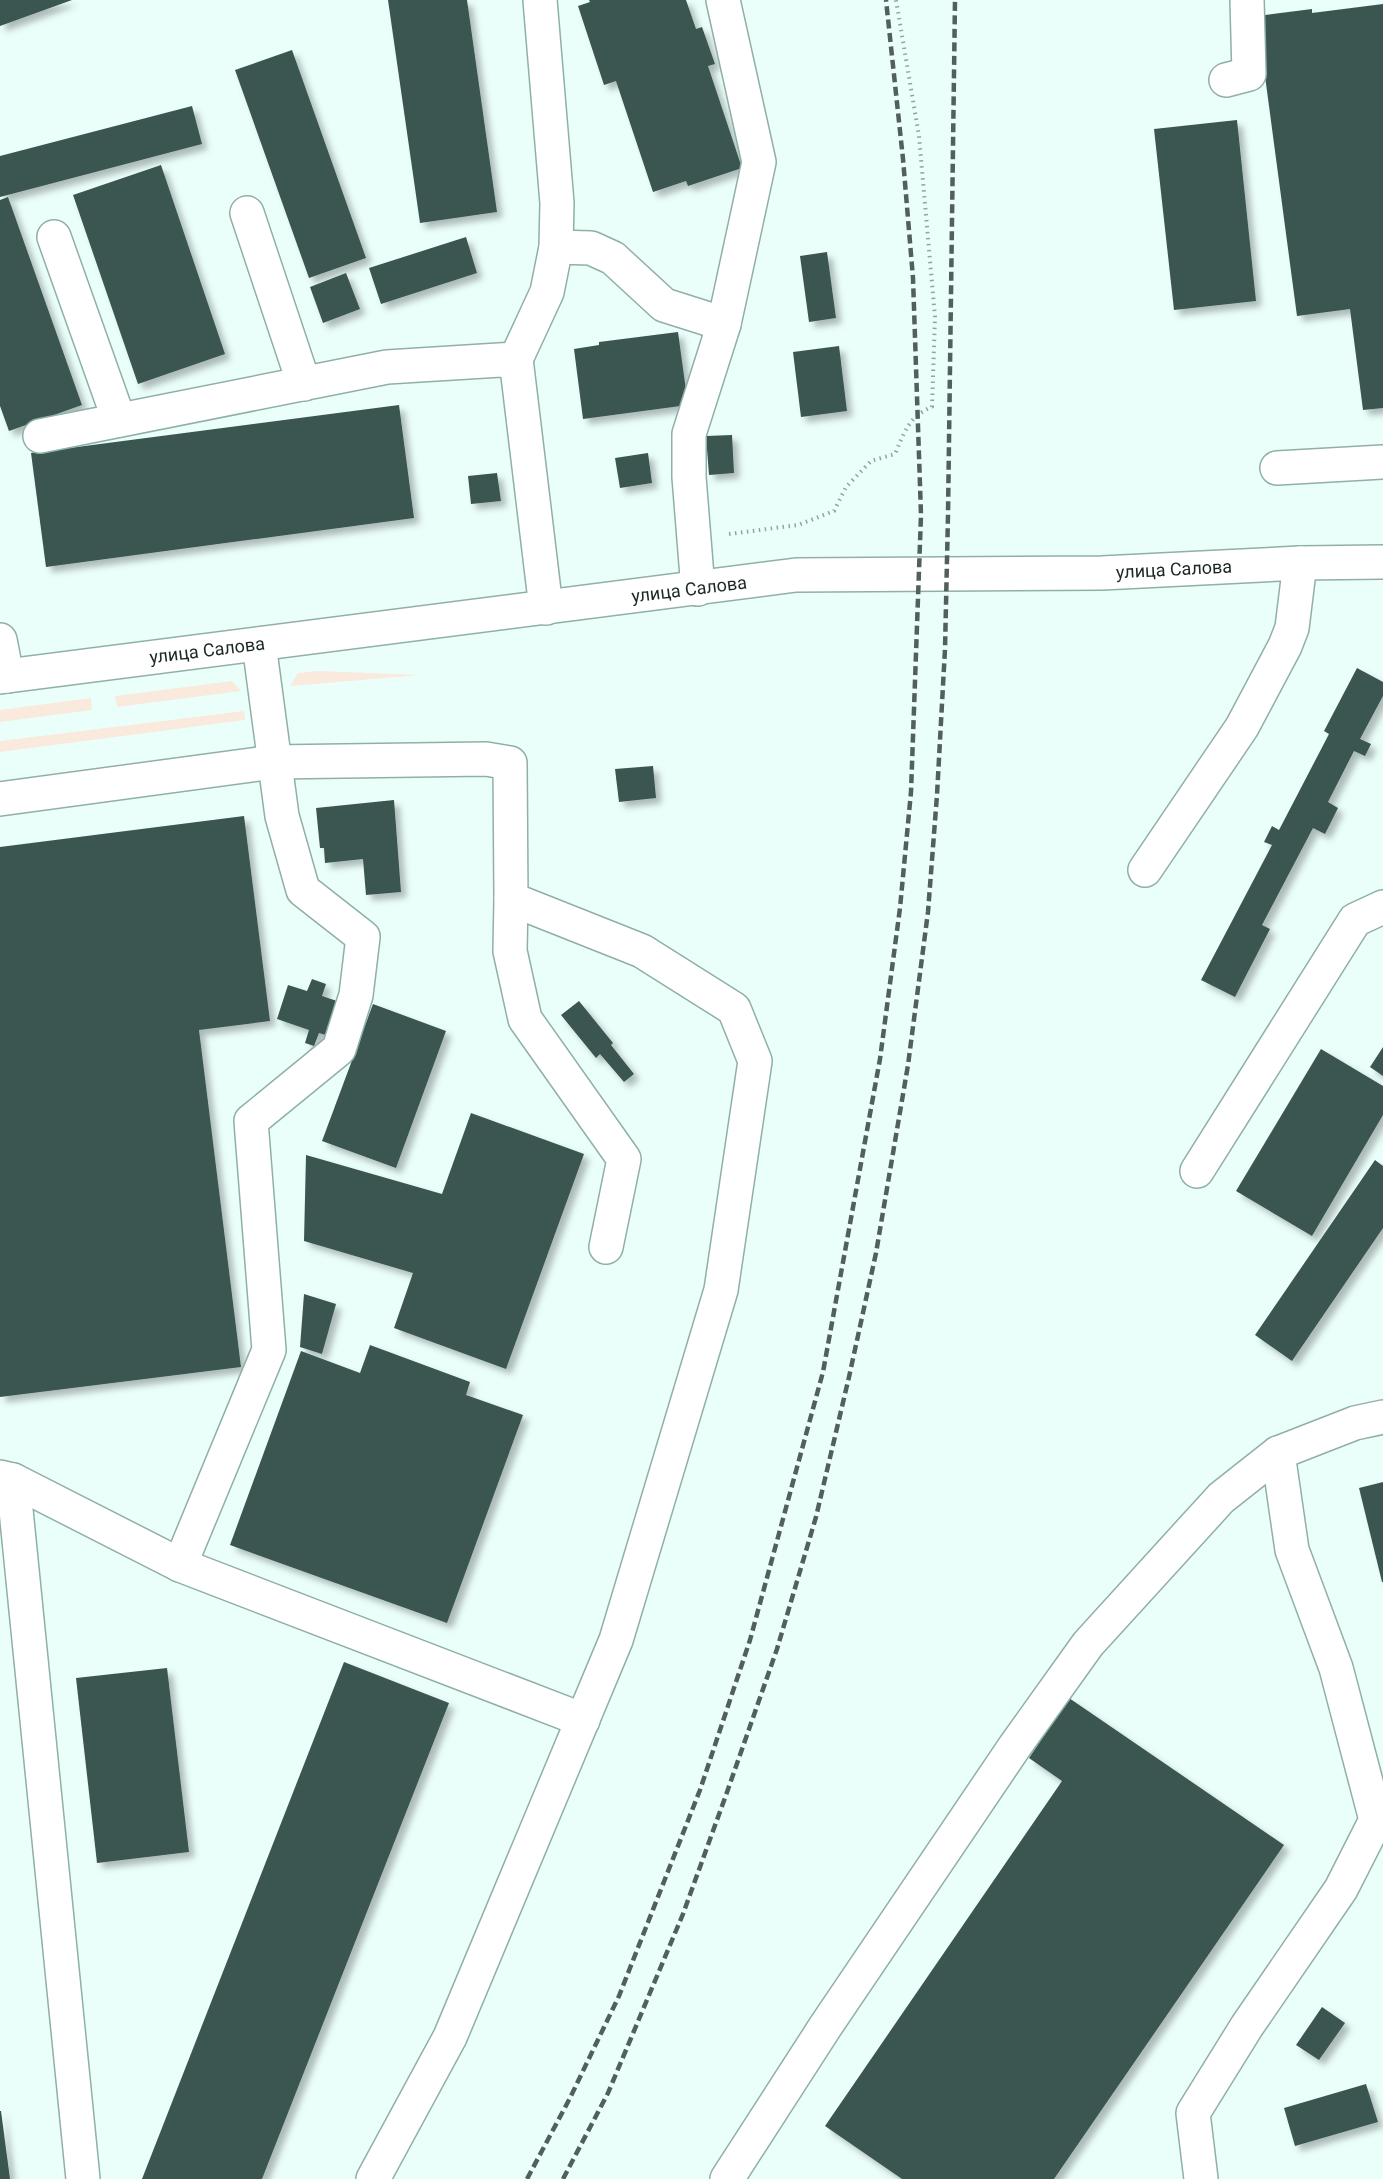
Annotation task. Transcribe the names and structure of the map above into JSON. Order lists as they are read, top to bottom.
{
  "streets": {
    "street": ["улица Салова"]
  }
}
